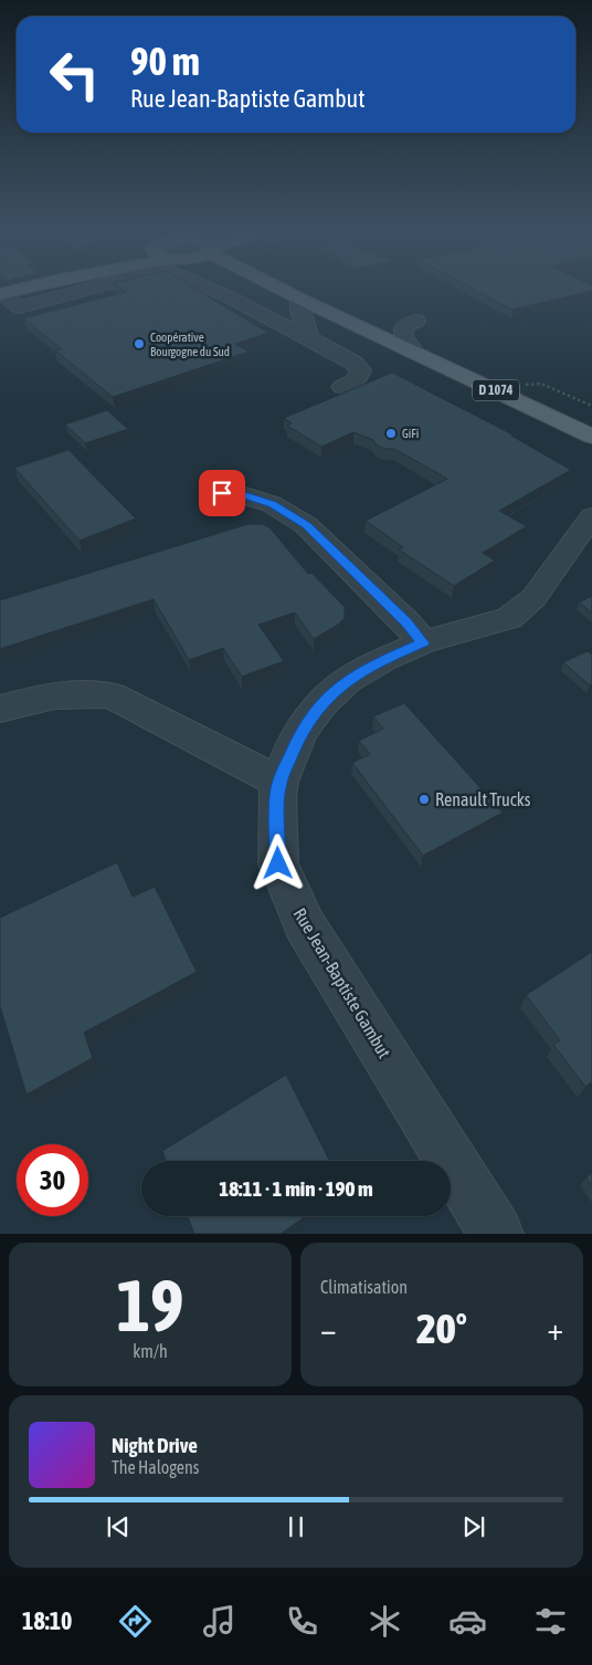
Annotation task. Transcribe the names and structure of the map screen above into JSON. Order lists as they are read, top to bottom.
{
  "streets": {
    "main road": ["D 1074"],
    "street": ["Rue Jean-Baptiste Gambut"]
  },
  "places": ["Coopérative Bourgogne du Sud", "GiFi", "Renault Trucks"],
  "page": {
    "turn": ["90 m", "Rue Jean-Baptiste Gambut"],
    "limit": "30",
    "trip": "18:11 · 1 min · 190 m",
    "tile": [
      ["19", "km/h"],
      "Climatisation"
    ],
    "heat": ["−", "20°", "+"],
    "song": ["Night Drive", "The Halogens"],
    "tabs": "18:10"
  }
}
